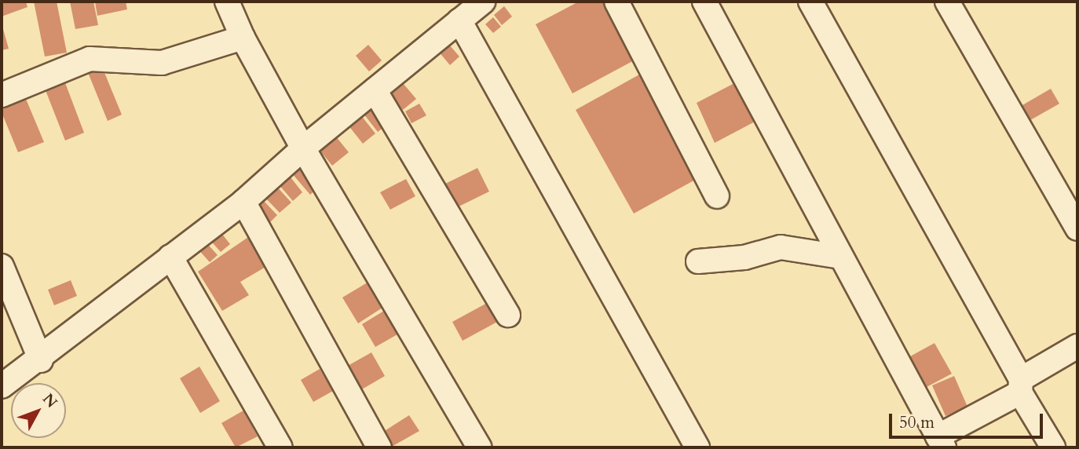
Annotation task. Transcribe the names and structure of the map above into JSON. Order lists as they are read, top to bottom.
{
  "scale_bar": "50 m",
  "north": "top right"
}
